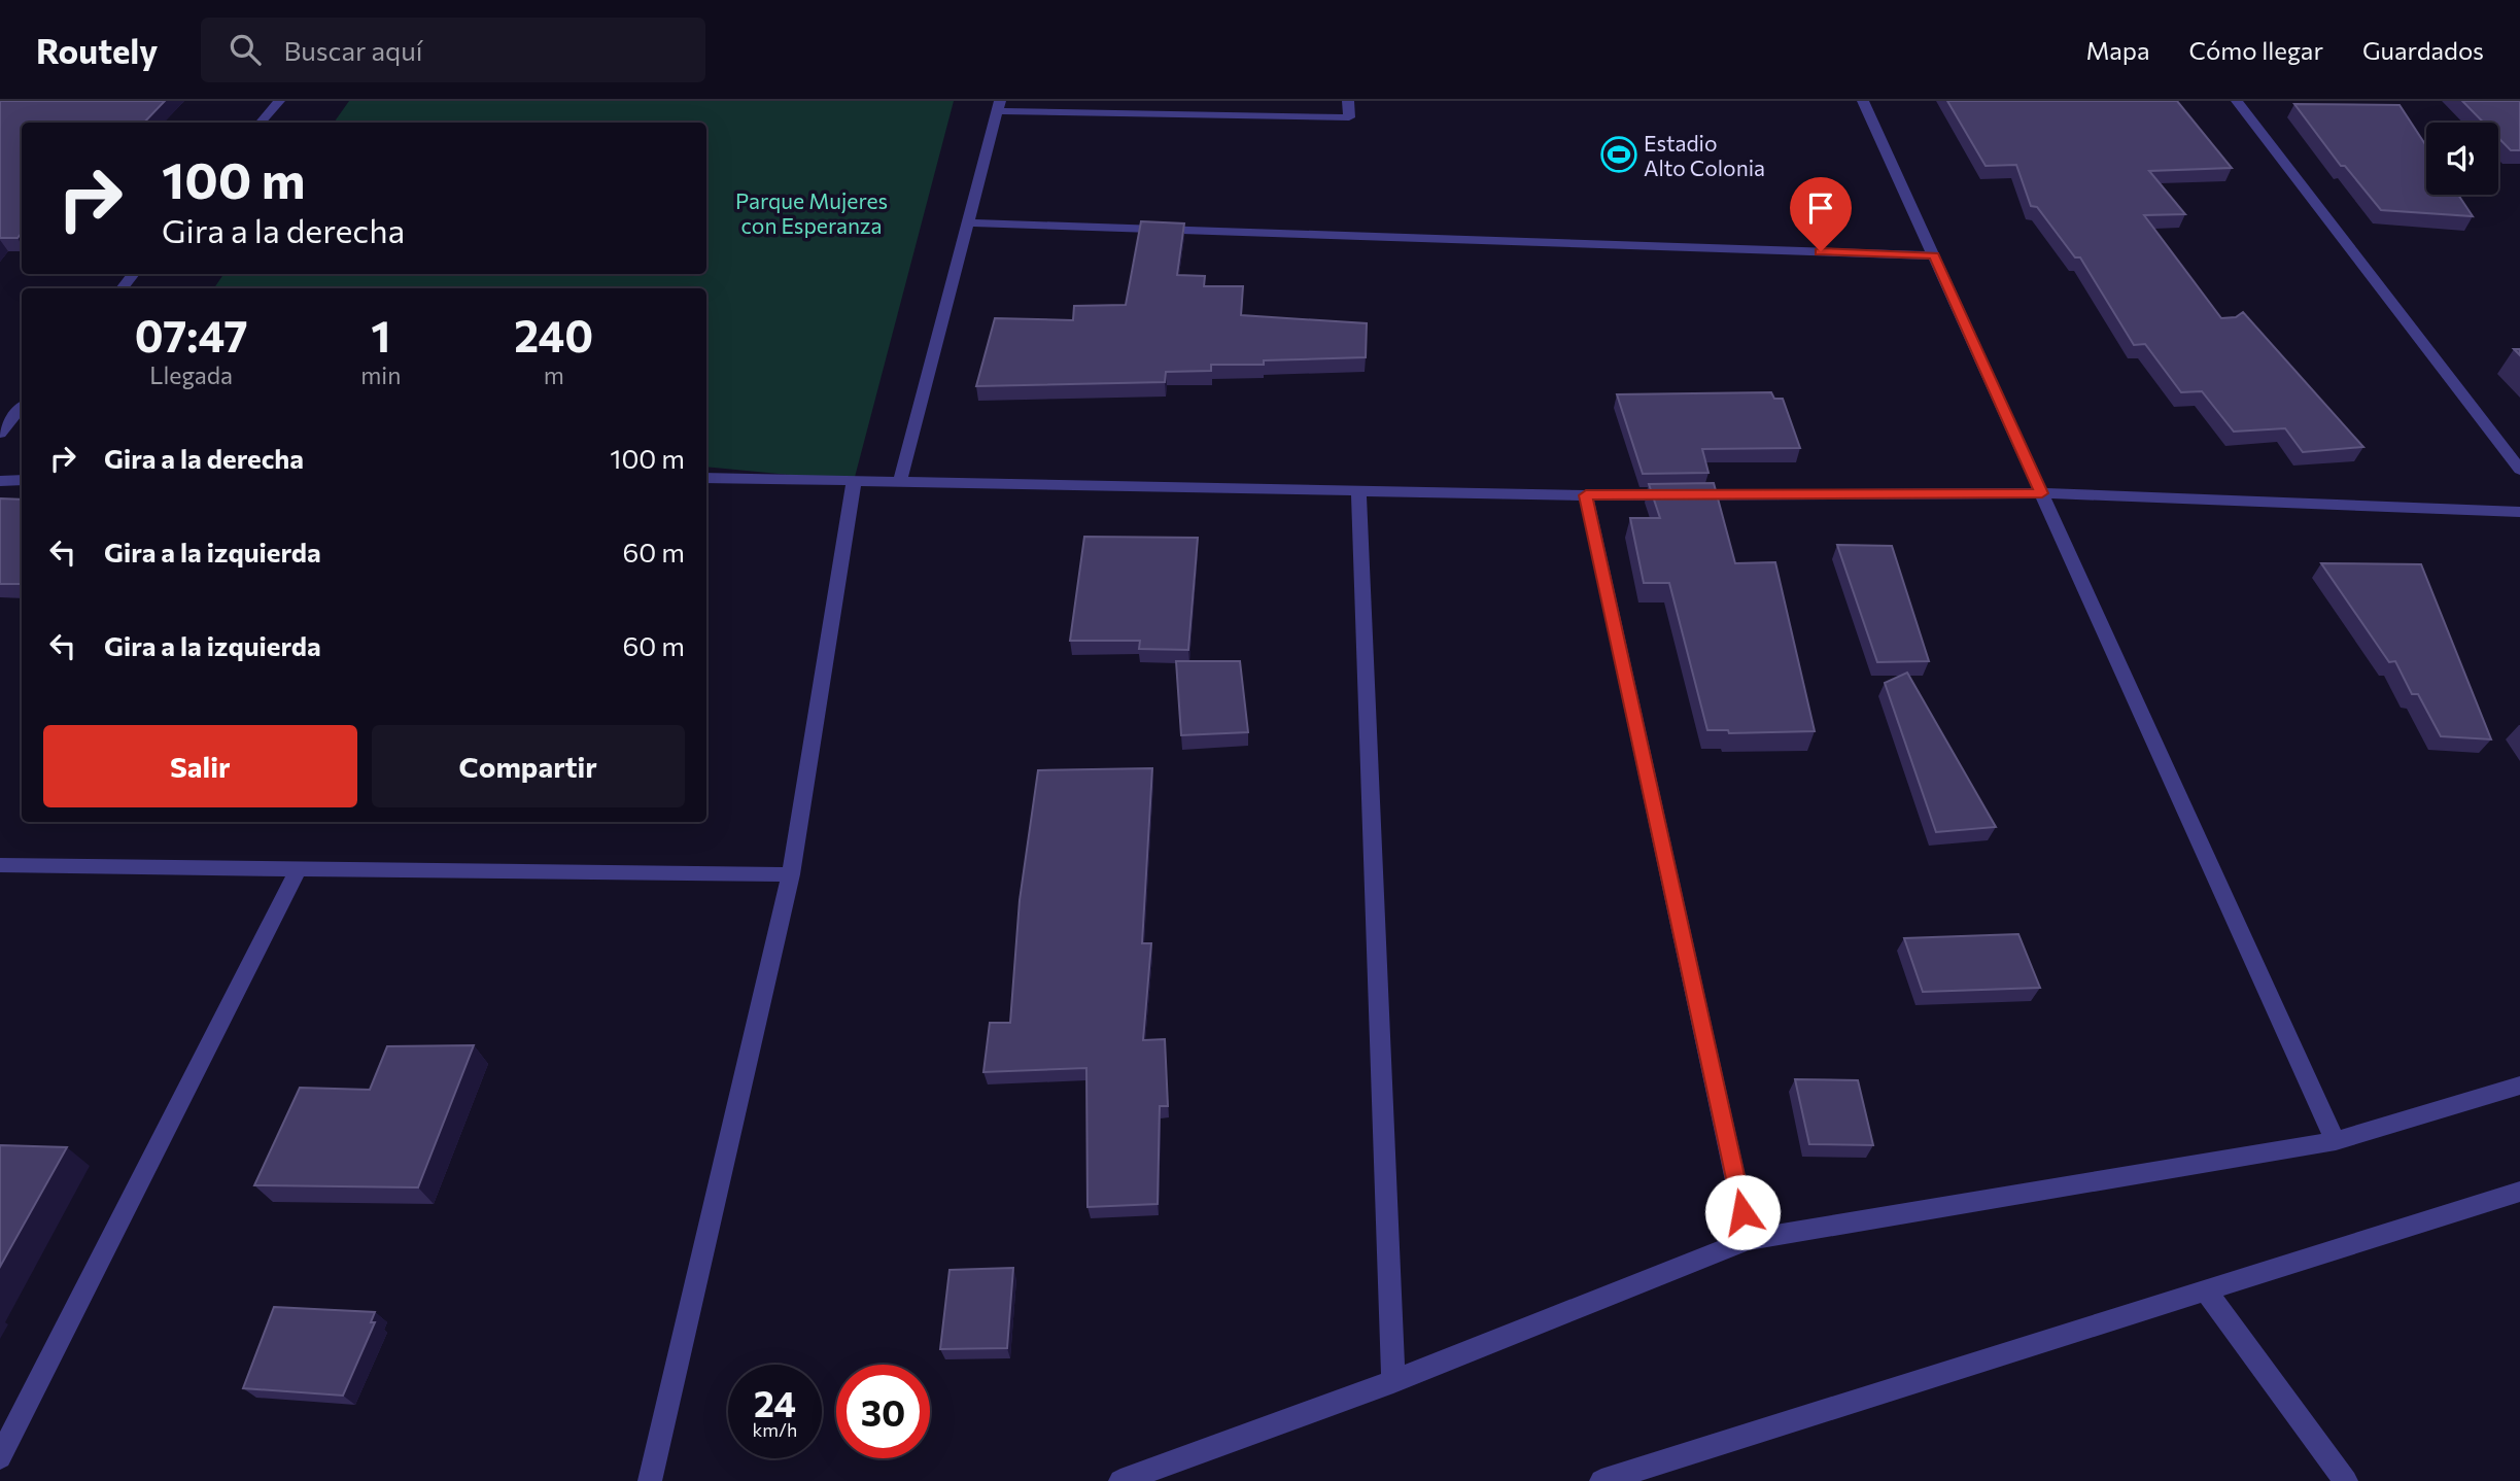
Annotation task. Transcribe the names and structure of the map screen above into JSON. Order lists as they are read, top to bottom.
{
  "parks": ["Parque Mujeres con Esperanza"],
  "places": {
    "sports": ["Estadio Alto Colonia"]
  },
  "page": {
    "header": "Routely",
    "search": "Buscar aquí",
    "nav": ["Mapa", "Cómo llegar", "Guardados"],
    "turn": ["100 m", "Gira a la derecha"],
    "eta": [
      "07:47",
      "Llegada",
      "1",
      "min",
      "240",
      "m"
    ],
    "list": [
      {
        "name": "Gira a la derecha",
        "value": "100 m"
      },
      {
        "name": "Gira a la izquierda",
        "value": "60 m"
      },
      {
        "name": "Gira a la izquierda",
        "value": "60 m"
      }
    ],
    "buttons": ["Salir", "Compartir"],
    "speed": "24 km/h",
    "limit": "30"
  }
}
